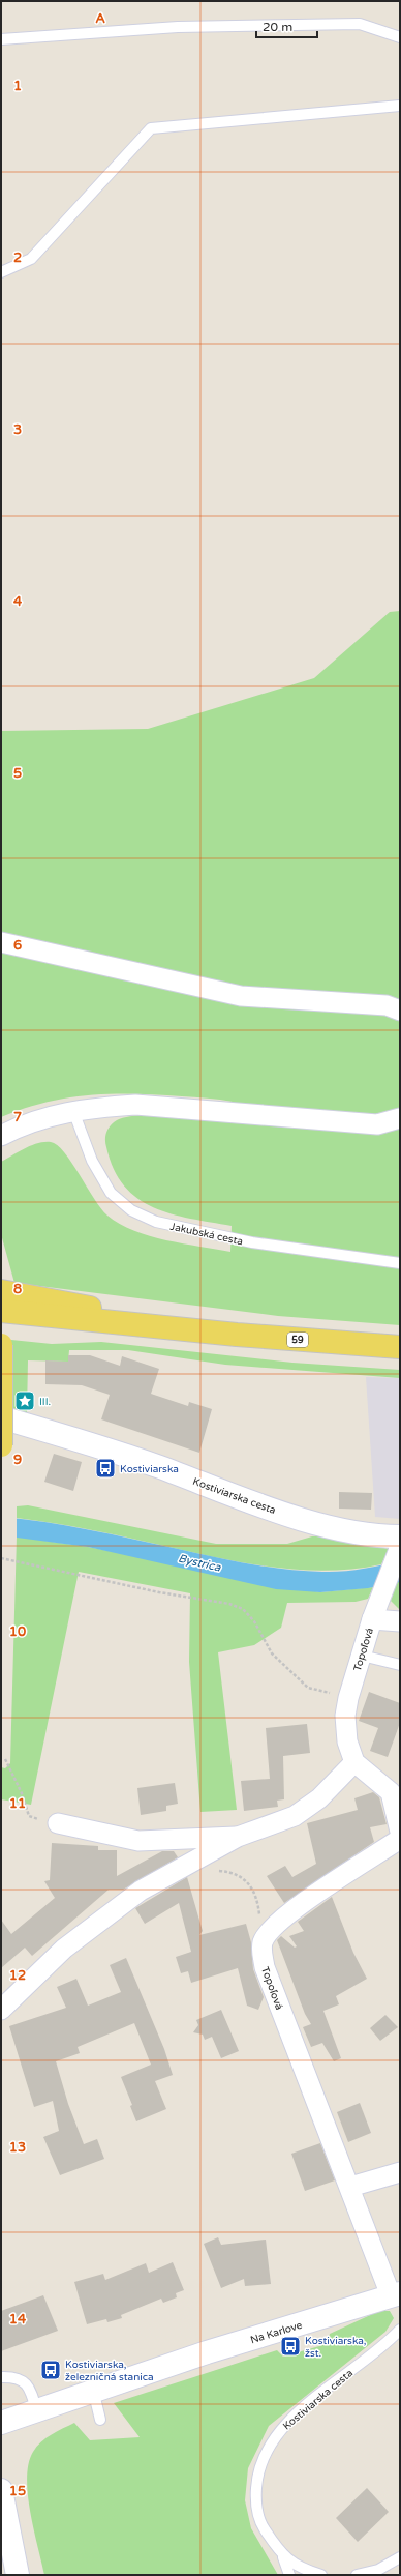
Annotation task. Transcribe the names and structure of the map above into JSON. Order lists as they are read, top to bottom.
{
  "streets": {
    "main road": ["59"],
    "street": ["Kostiviarska cesta", "Topoľová", "Na Karlove"],
    "lane": ["Jakubská cesta"]
  },
  "crossings": [
    ["Kostiviarska cesta", "Topoľová"],
    ["Topoľová", "Na Karlove"]
  ],
  "water": ["Bystrica"],
  "places": {
    "place": ["III."],
    "bus stop": ["Kostiviarska", "Kostiviarska, žst.", "Kostiviarska, železničná stanica"]
  },
  "scale_bar": "20 m",
  "grid": {
    "columns": ["A"],
    "rows": [
      "1",
      "2",
      "3",
      "4",
      "5",
      "6",
      "7",
      "8",
      "9",
      "10",
      "11",
      "12",
      "13",
      "14",
      "15"
    ]
  }
}
